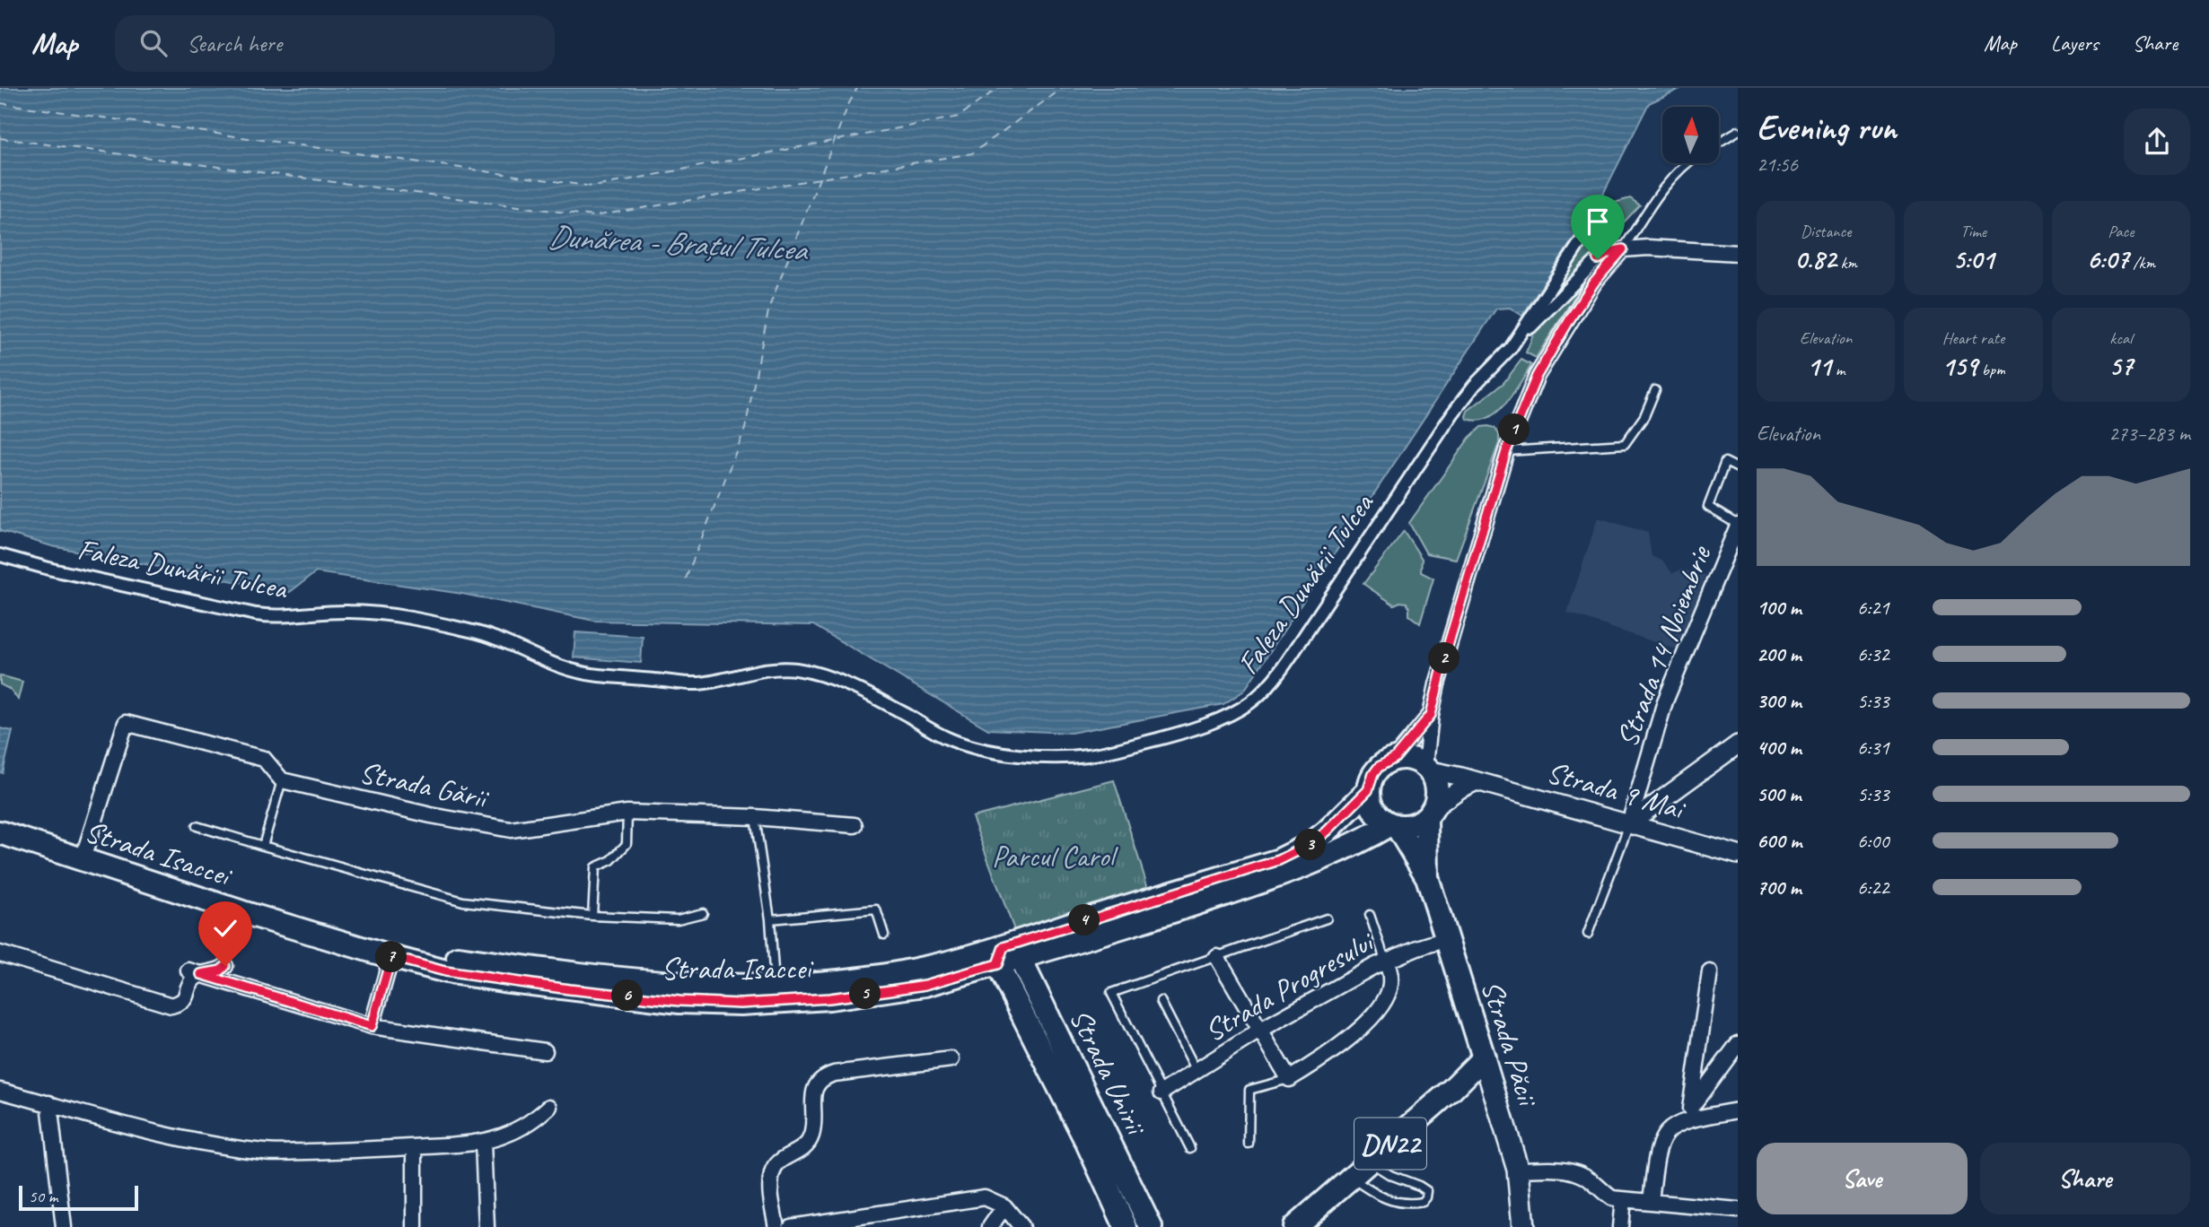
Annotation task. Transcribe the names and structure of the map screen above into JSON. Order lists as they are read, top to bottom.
{
  "streets": {
    "main road": [
      "Strada Isaccei",
      "Strada Păcii",
      "Strada Unirii",
      "DN22"
    ],
    "street": [
      "Faleza Dunării Tulcea",
      "Strada 14 Noiembrie",
      "Strada Gării",
      "Strada 9 Mai",
      "Strada Progresului"
    ]
  },
  "crossings": [
    ["Strada 14 Noiembrie", "Strada 9 Mai"],
    ["Strada 9 Mai", "Strada Isaccei"],
    ["Strada 9 Mai", "Strada Păcii"],
    ["Strada Isaccei", "Strada Păcii"],
    ["Strada Isaccei", "Strada Unirii"],
    ["Strada Progresului", "Strada Păcii"],
    ["Strada Păcii", "DN22"]
  ],
  "water": ["Dunărea - Brațul Tulcea"],
  "parks": ["Parcul Carol"],
  "scale_bar": "50 m",
  "north": "top",
  "page": {
    "header": "Map",
    "search": "Search here",
    "nav": ["Map", "Layers", "Share"],
    "heading": ["Evening run", "21:56"],
    "stats": [
      ["Distance", "0.82 km"],
      ["Time", "5:01"],
      ["Pace", "6:07 /km"],
      ["Elevation", "11 m"],
      ["Heart rate", "159 bpm"],
      ["kcal", "57"]
    ],
    "chart": ["Elevation", "273–283 m"],
    "pins": [
      "1",
      "2",
      "3",
      "4",
      "7",
      "5",
      "6"
    ],
    "list": [
      {
        "name": "100 m",
        "note": "6:21"
      },
      {
        "name": "200 m",
        "note": "6:32"
      },
      {
        "name": "300 m",
        "note": "5:33"
      },
      {
        "name": "400 m",
        "note": "6:31"
      },
      {
        "name": "500 m",
        "note": "5:33"
      },
      {
        "name": "600 m",
        "note": "6:00"
      },
      {
        "name": "700 m",
        "note": "6:22"
      }
    ],
    "buttons": ["Save", "Share"],
    "scale": "50 m"
  }
}
